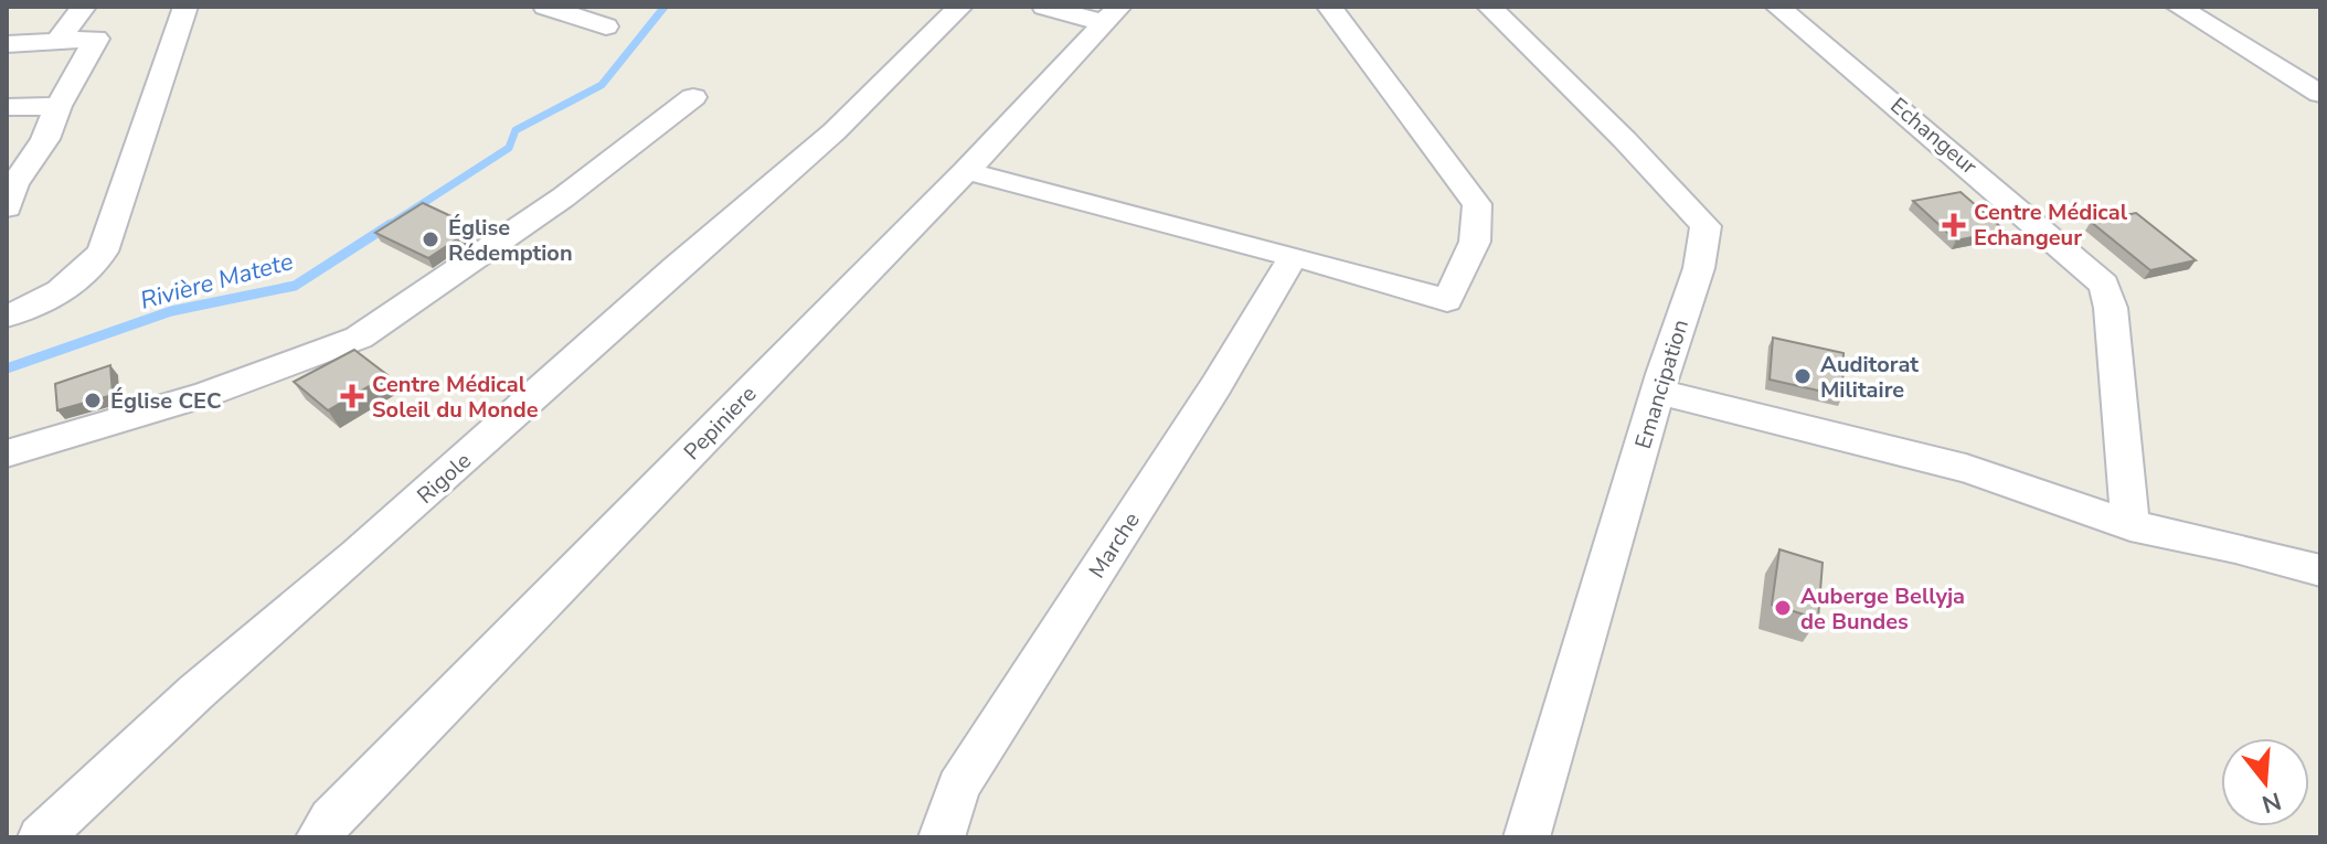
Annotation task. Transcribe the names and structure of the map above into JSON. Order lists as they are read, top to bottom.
{
  "streets": {
    "street": [
      "Echangeur",
      "Emancipation",
      "Pepiniere",
      "Rigole",
      "Marche"
    ]
  },
  "water": ["Rivière Matete"],
  "places": {
    "health": ["Centre Médical Echangeur", "Centre Médical Soleil du Monde"],
    "other": [
      "Église Rédemption",
      "Auditorat Militaire",
      "Église CEC",
      "Auberge Bellyja de Bundes"
    ]
  },
  "north": "bottom"
}
